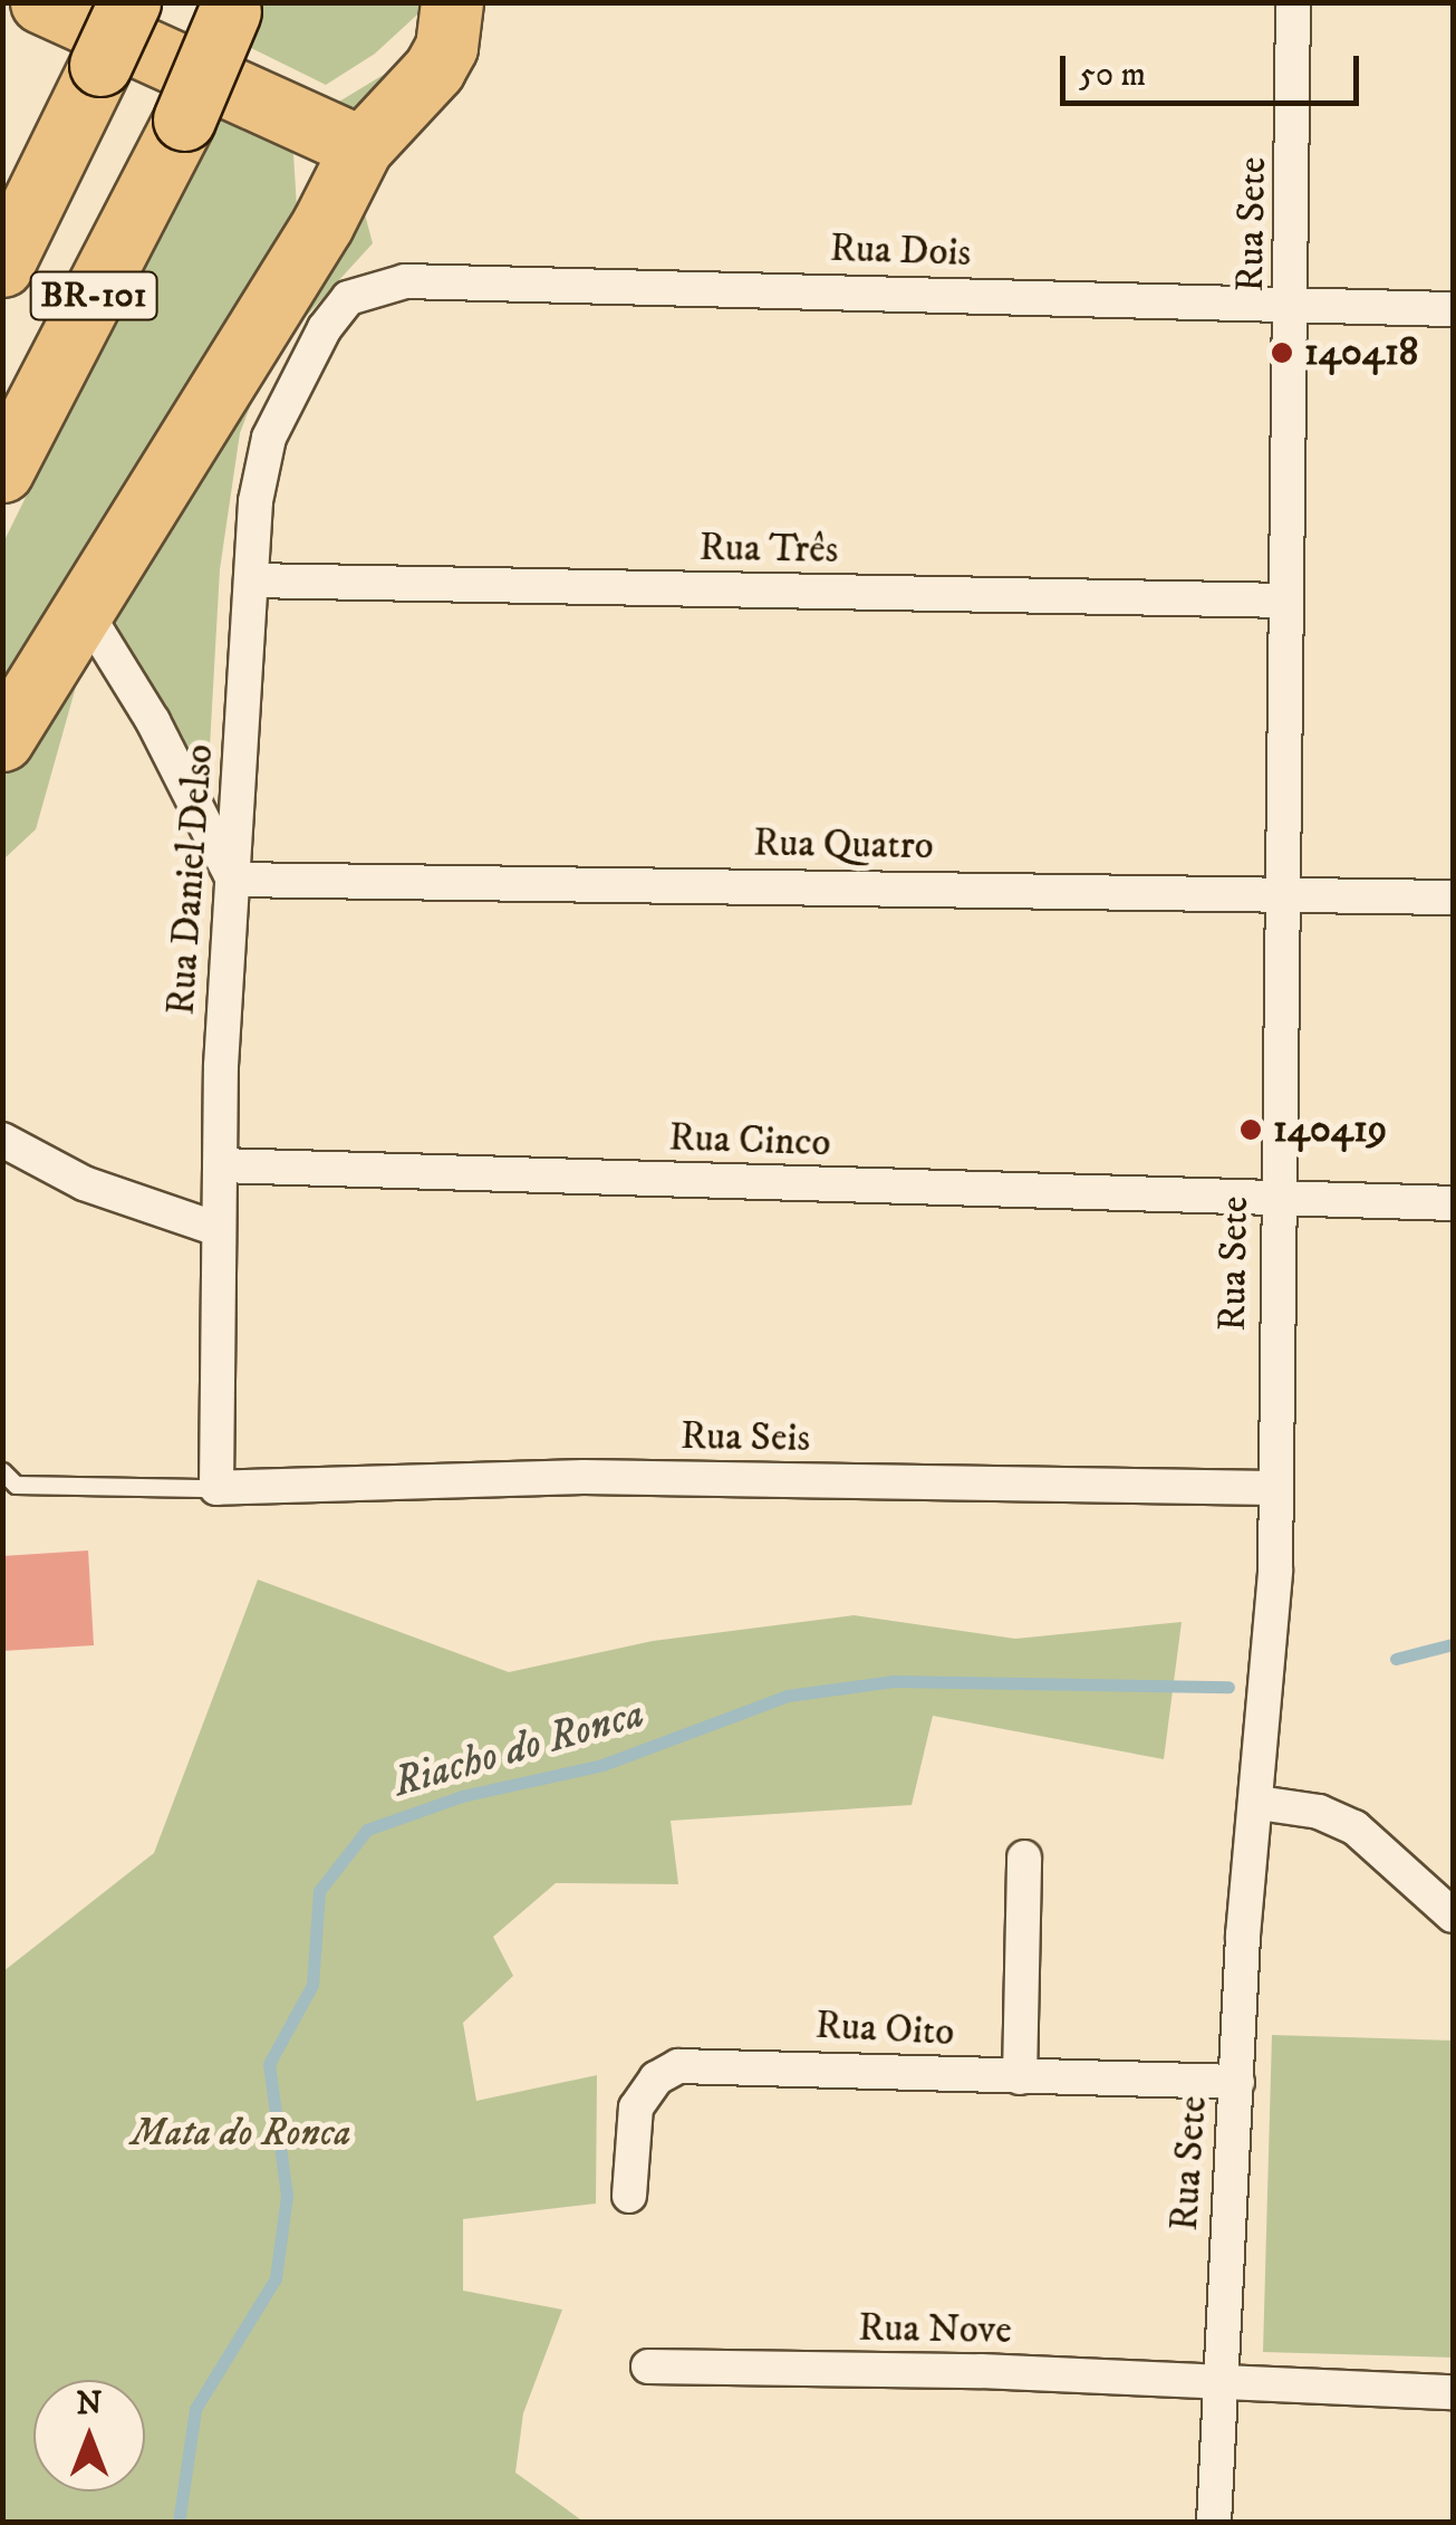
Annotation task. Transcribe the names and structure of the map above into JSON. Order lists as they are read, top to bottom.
{
  "streets": {
    "highway": ["BR-101"],
    "street": [
      "Rua Sete",
      "Rua Dois",
      "Rua Três",
      "Rua Quatro",
      "Rua Daniel Delso",
      "Rua Cinco",
      "Rua Seis",
      "Rua Oito",
      "Rua Nove"
    ]
  },
  "crossings": [
    ["Rua Sete", "Rua Dois"],
    ["Rua Sete", "Rua Três"],
    ["Rua Sete", "Rua Quatro"],
    ["Rua Sete", "Rua Cinco"],
    ["Rua Sete", "Rua Seis"],
    ["Rua Sete", "Rua Oito"],
    ["Rua Sete", "Rua Nove"],
    ["Rua Dois", "Rua Daniel Delso"],
    ["Rua Três", "Rua Daniel Delso"],
    ["Rua Quatro", "Rua Daniel Delso"],
    ["Rua Daniel Delso", "Rua Cinco"],
    ["Rua Daniel Delso", "Rua Seis"]
  ],
  "water": ["Riacho do Ronca"],
  "parks": ["Mata do Ronca"],
  "places": ["140418", "140419"],
  "scale_bar": "50 m",
  "north": "top"
}
